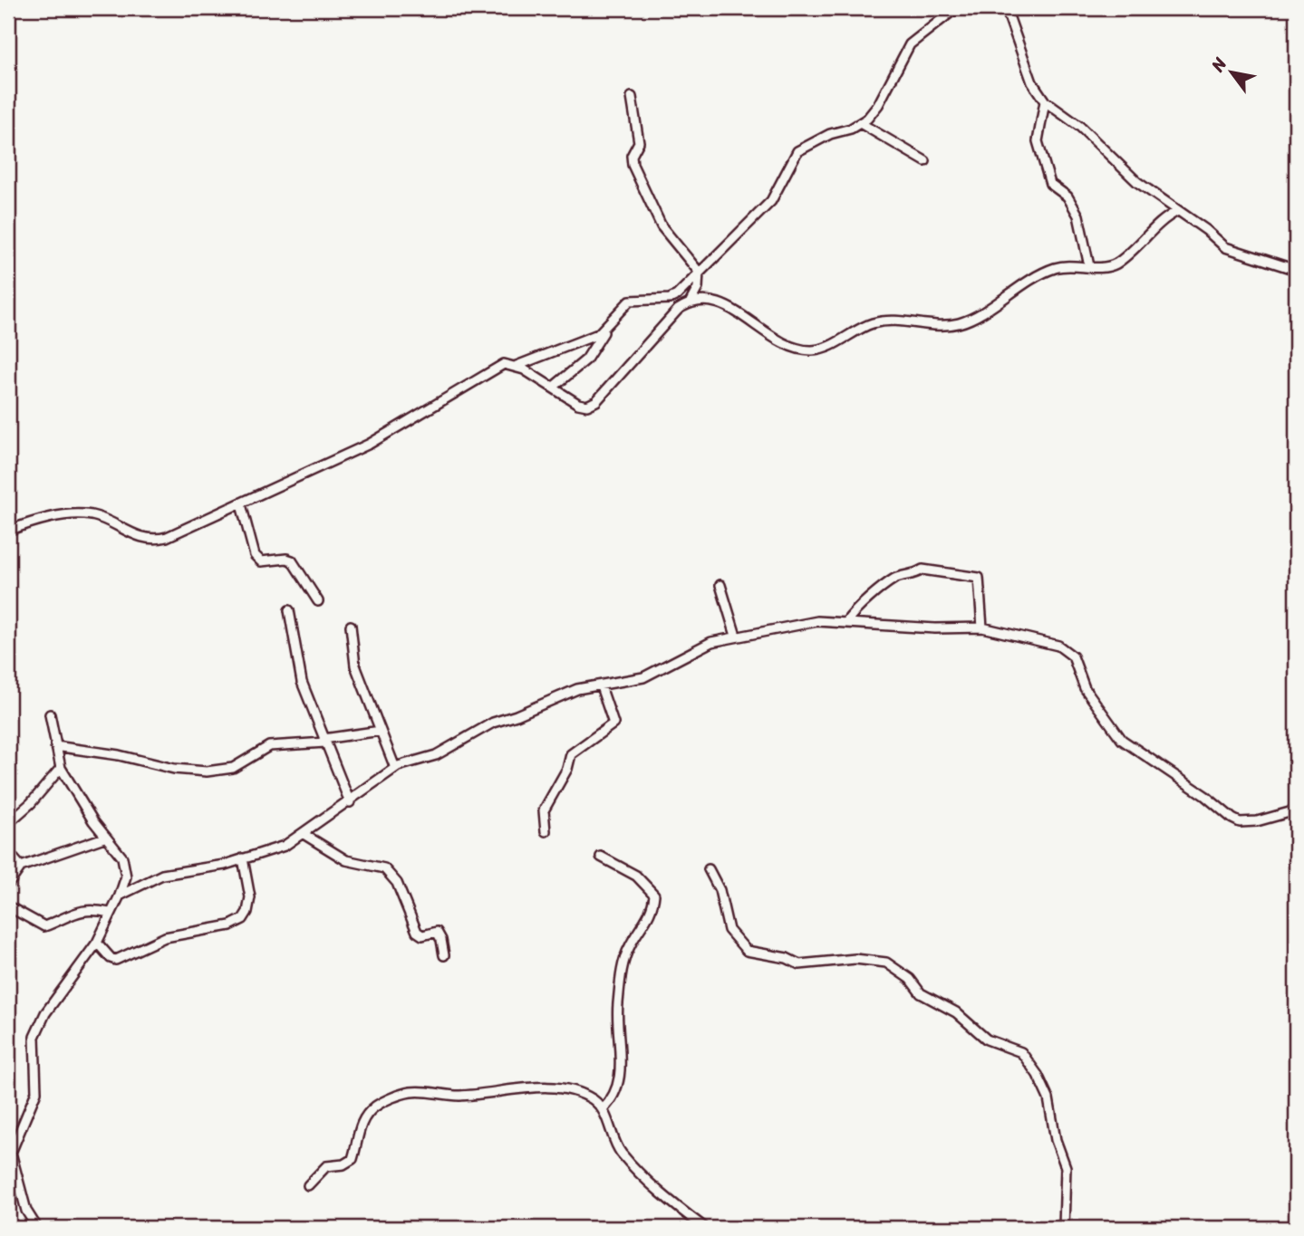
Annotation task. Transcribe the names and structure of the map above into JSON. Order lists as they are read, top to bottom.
{
  "north": "top left"
}
